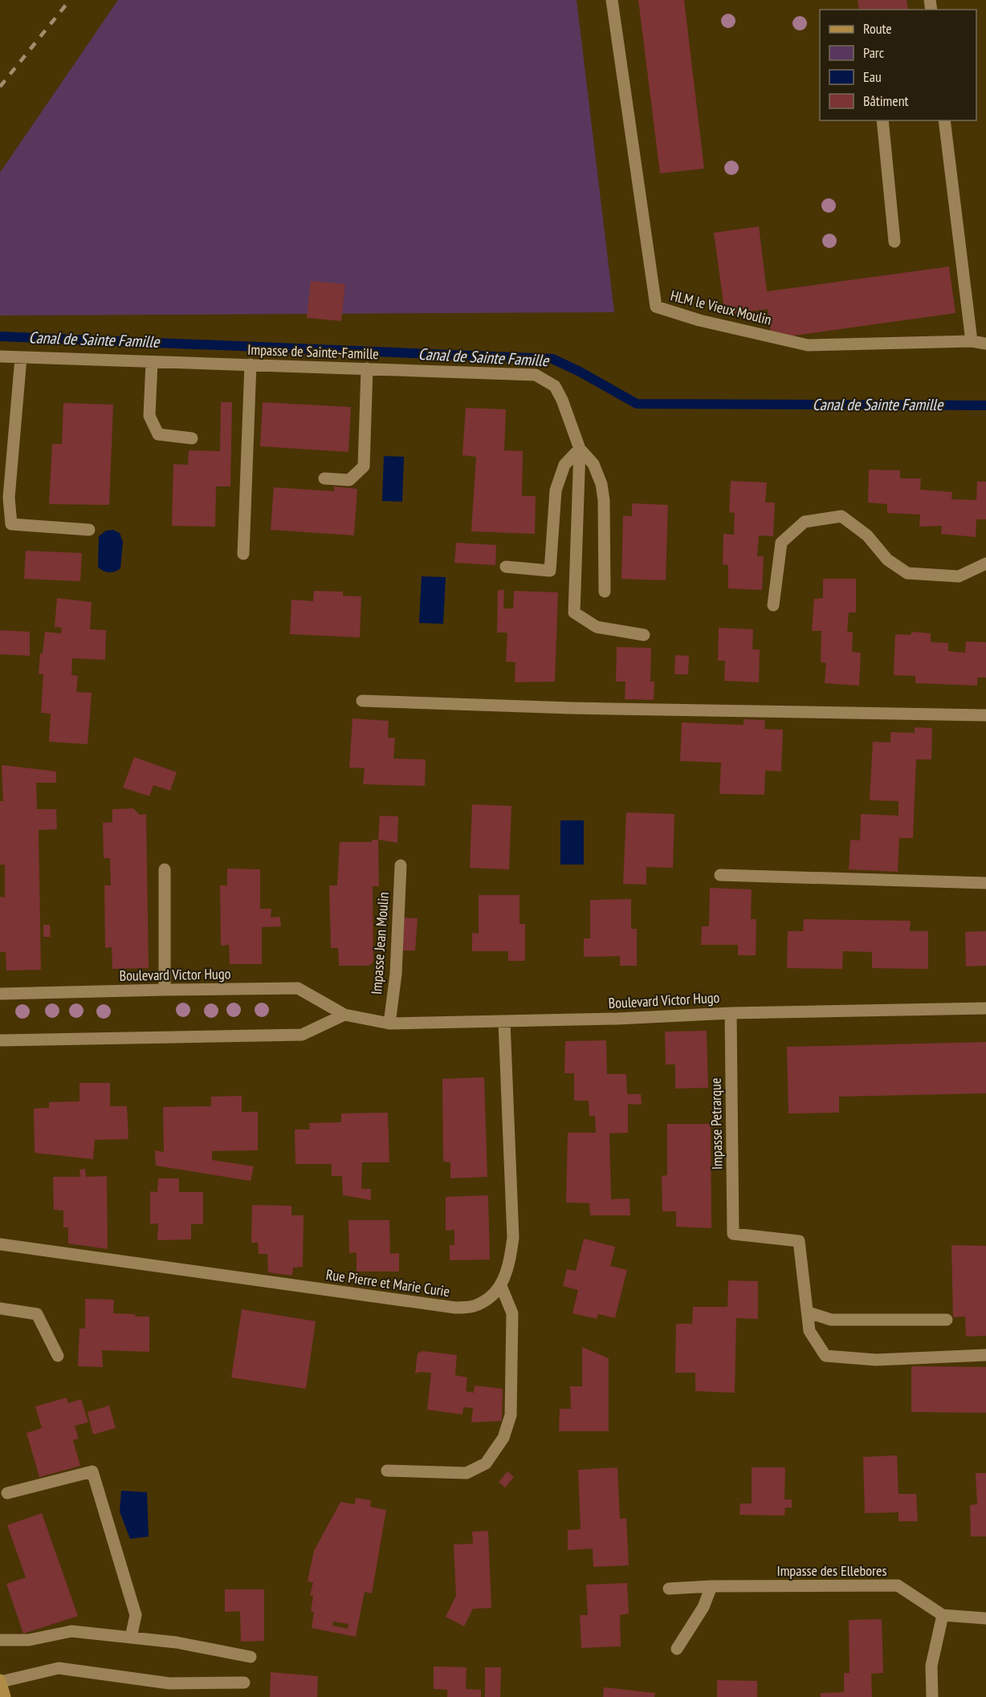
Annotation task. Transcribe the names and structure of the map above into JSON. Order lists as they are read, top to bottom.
{
  "streets": {
    "street": [
      "HLM le Vieux Moulin",
      "Impasse de Sainte-Famille",
      "Impasse Jean Moulin",
      "Boulevard Victor Hugo",
      "Impasse Petrarque",
      "Rue Pierre et Marie Curie",
      "Impasse des Ellebores"
    ]
  },
  "crossings": [
    ["Impasse Jean Moulin", "Boulevard Victor Hugo"],
    ["Boulevard Victor Hugo", "Impasse Petrarque"],
    ["Boulevard Victor Hugo", "Rue Pierre et Marie Curie"]
  ],
  "water": ["Canal de Sainte Famille"],
  "legend": [
    "Route",
    "Parc",
    "Eau",
    "Bâtiment"
  ]
}
